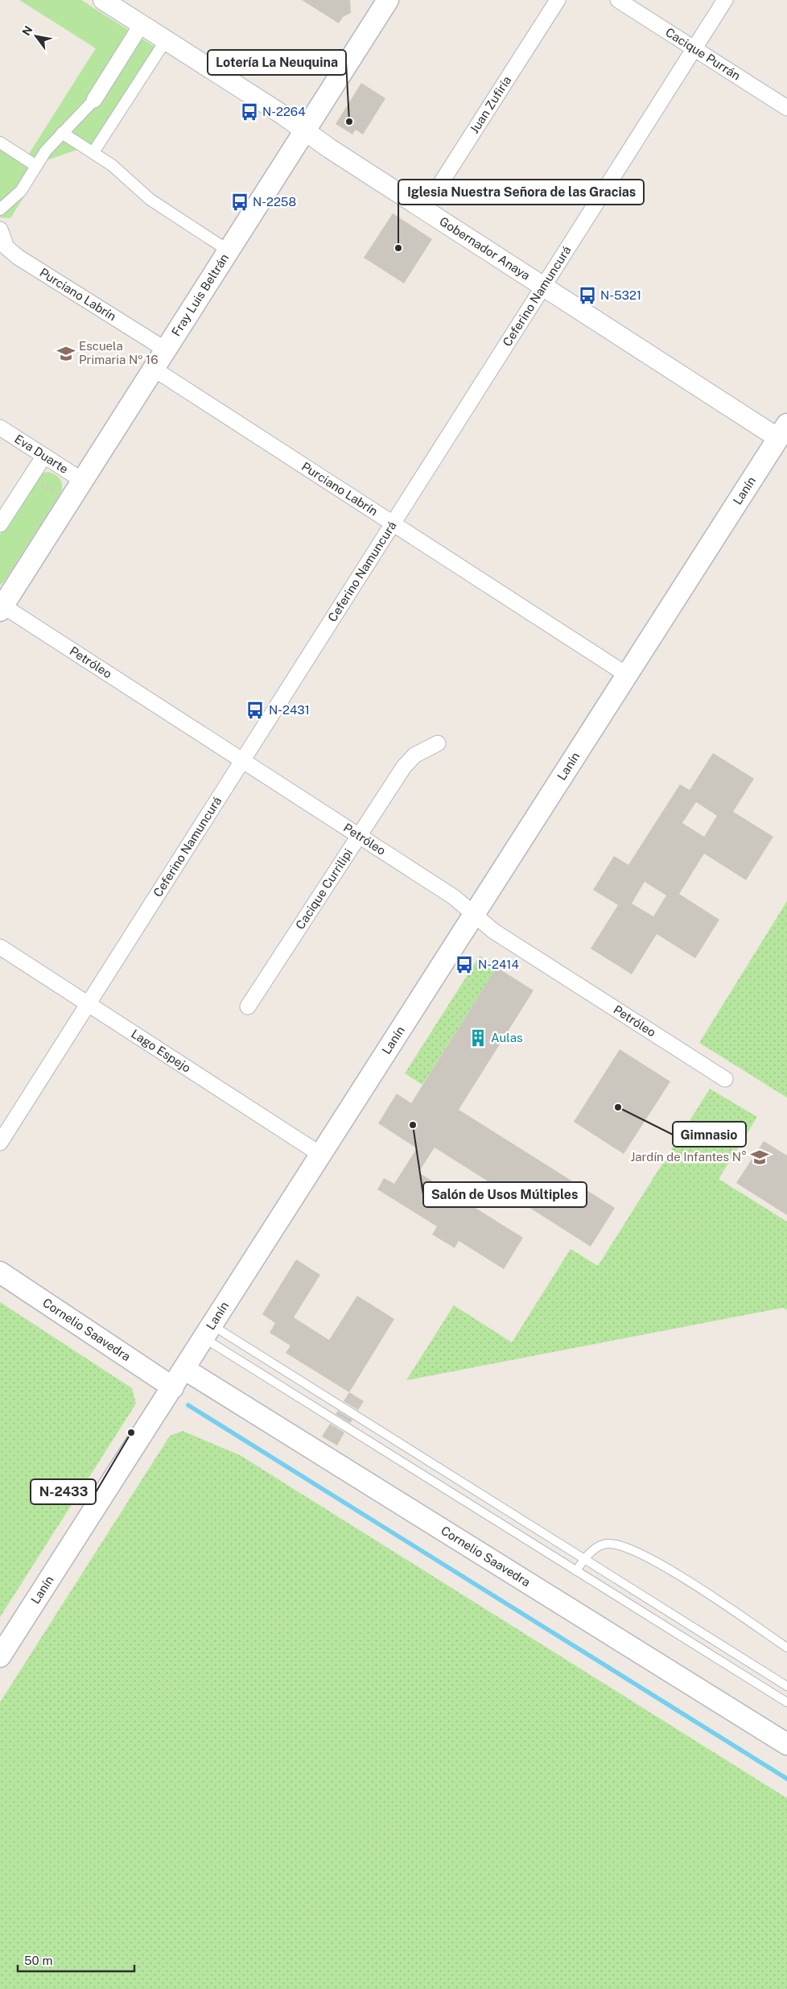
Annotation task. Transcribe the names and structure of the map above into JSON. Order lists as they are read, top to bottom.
{
  "streets": {
    "main road": ["Fray Luis Beltrán", "Lanín", "Cornelio Saavedra"],
    "street": [
      "Cacique Purrán",
      "Juan Zufiría",
      "Gobernador Anaya",
      "Purciano Labrín",
      "Ceferino Namuncurá",
      "Eva Duarte",
      "Petróleo",
      "Cacique Currilipi",
      "Lago Espejo"
    ]
  },
  "crossings": [
    ["Cacique Purrán", "Ceferino Namuncurá"],
    ["Juan Zufiría", "Gobernador Anaya"],
    ["Gobernador Anaya", "Fray Luis Beltrán"],
    ["Gobernador Anaya", "Ceferino Namuncurá"],
    ["Gobernador Anaya", "Lanín"],
    ["Purciano Labrín", "Fray Luis Beltrán"],
    ["Purciano Labrín", "Ceferino Namuncurá"],
    ["Purciano Labrín", "Lanín"],
    ["Fray Luis Beltrán", "Eva Duarte"],
    ["Fray Luis Beltrán", "Petróleo"],
    ["Ceferino Namuncurá", "Petróleo"],
    ["Ceferino Namuncurá", "Lago Espejo"],
    ["Lanín", "Petróleo"],
    ["Lanín", "Lago Espejo"],
    ["Lanín", "Cornelio Saavedra"],
    ["Petróleo", "Cacique Currilipi"]
  ],
  "places": {
    "bus stop": [
      "N-2264",
      "N-2258",
      "N-5321",
      "N-2431",
      "N-2414"
    ],
    "other": [
      "Lotería La Neuquina",
      "Iglesia Nuestra Señora de las Gracias",
      "Gimnasio",
      "Salón de Usos Múltiples",
      "N-2433"
    ],
    "school or university": ["Escuela Primaria Nº 16", "Jardín de Infantes N°"],
    "building": ["Aulas"]
  },
  "scale_bar": "50 m",
  "north": "top left"
}
